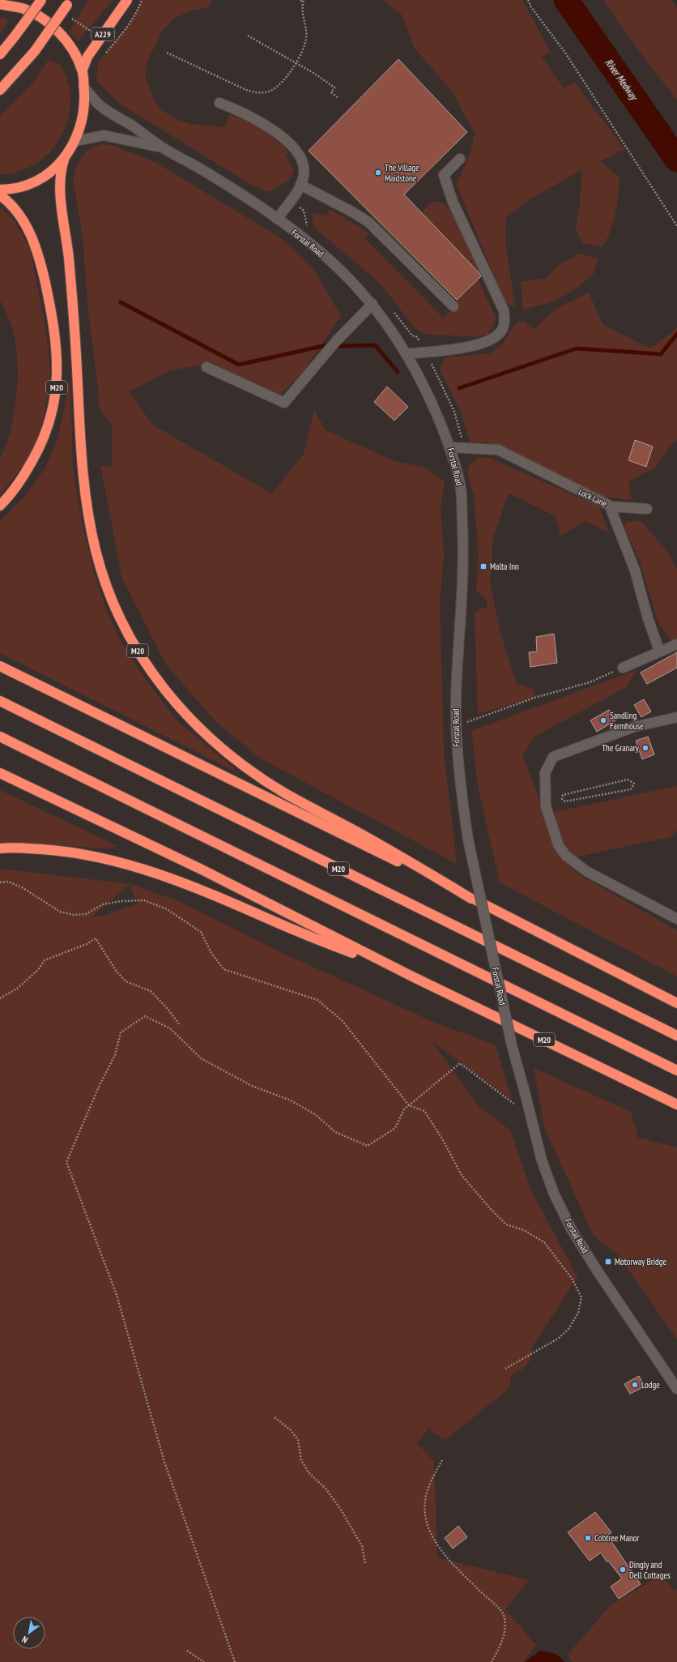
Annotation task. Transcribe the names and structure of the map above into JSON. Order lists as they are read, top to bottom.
{
  "streets": {
    "highway": ["A229", "M20"],
    "street": ["Forstal Road", "Lock Lane"]
  },
  "crossings": [
    ["Forstal Road", "Lock Lane"]
  ],
  "water": ["River Medway"],
  "places": {
    "other": [
      "The Village Maidstone",
      "Sandling Farmhouse",
      "The Granary",
      "Lodge",
      "Cobtree Manor",
      "Dingly and Dell Cottages"
    ],
    "transit": ["Malta Inn", "Motorway Bridge"]
  },
  "north": "bottom left"
}
